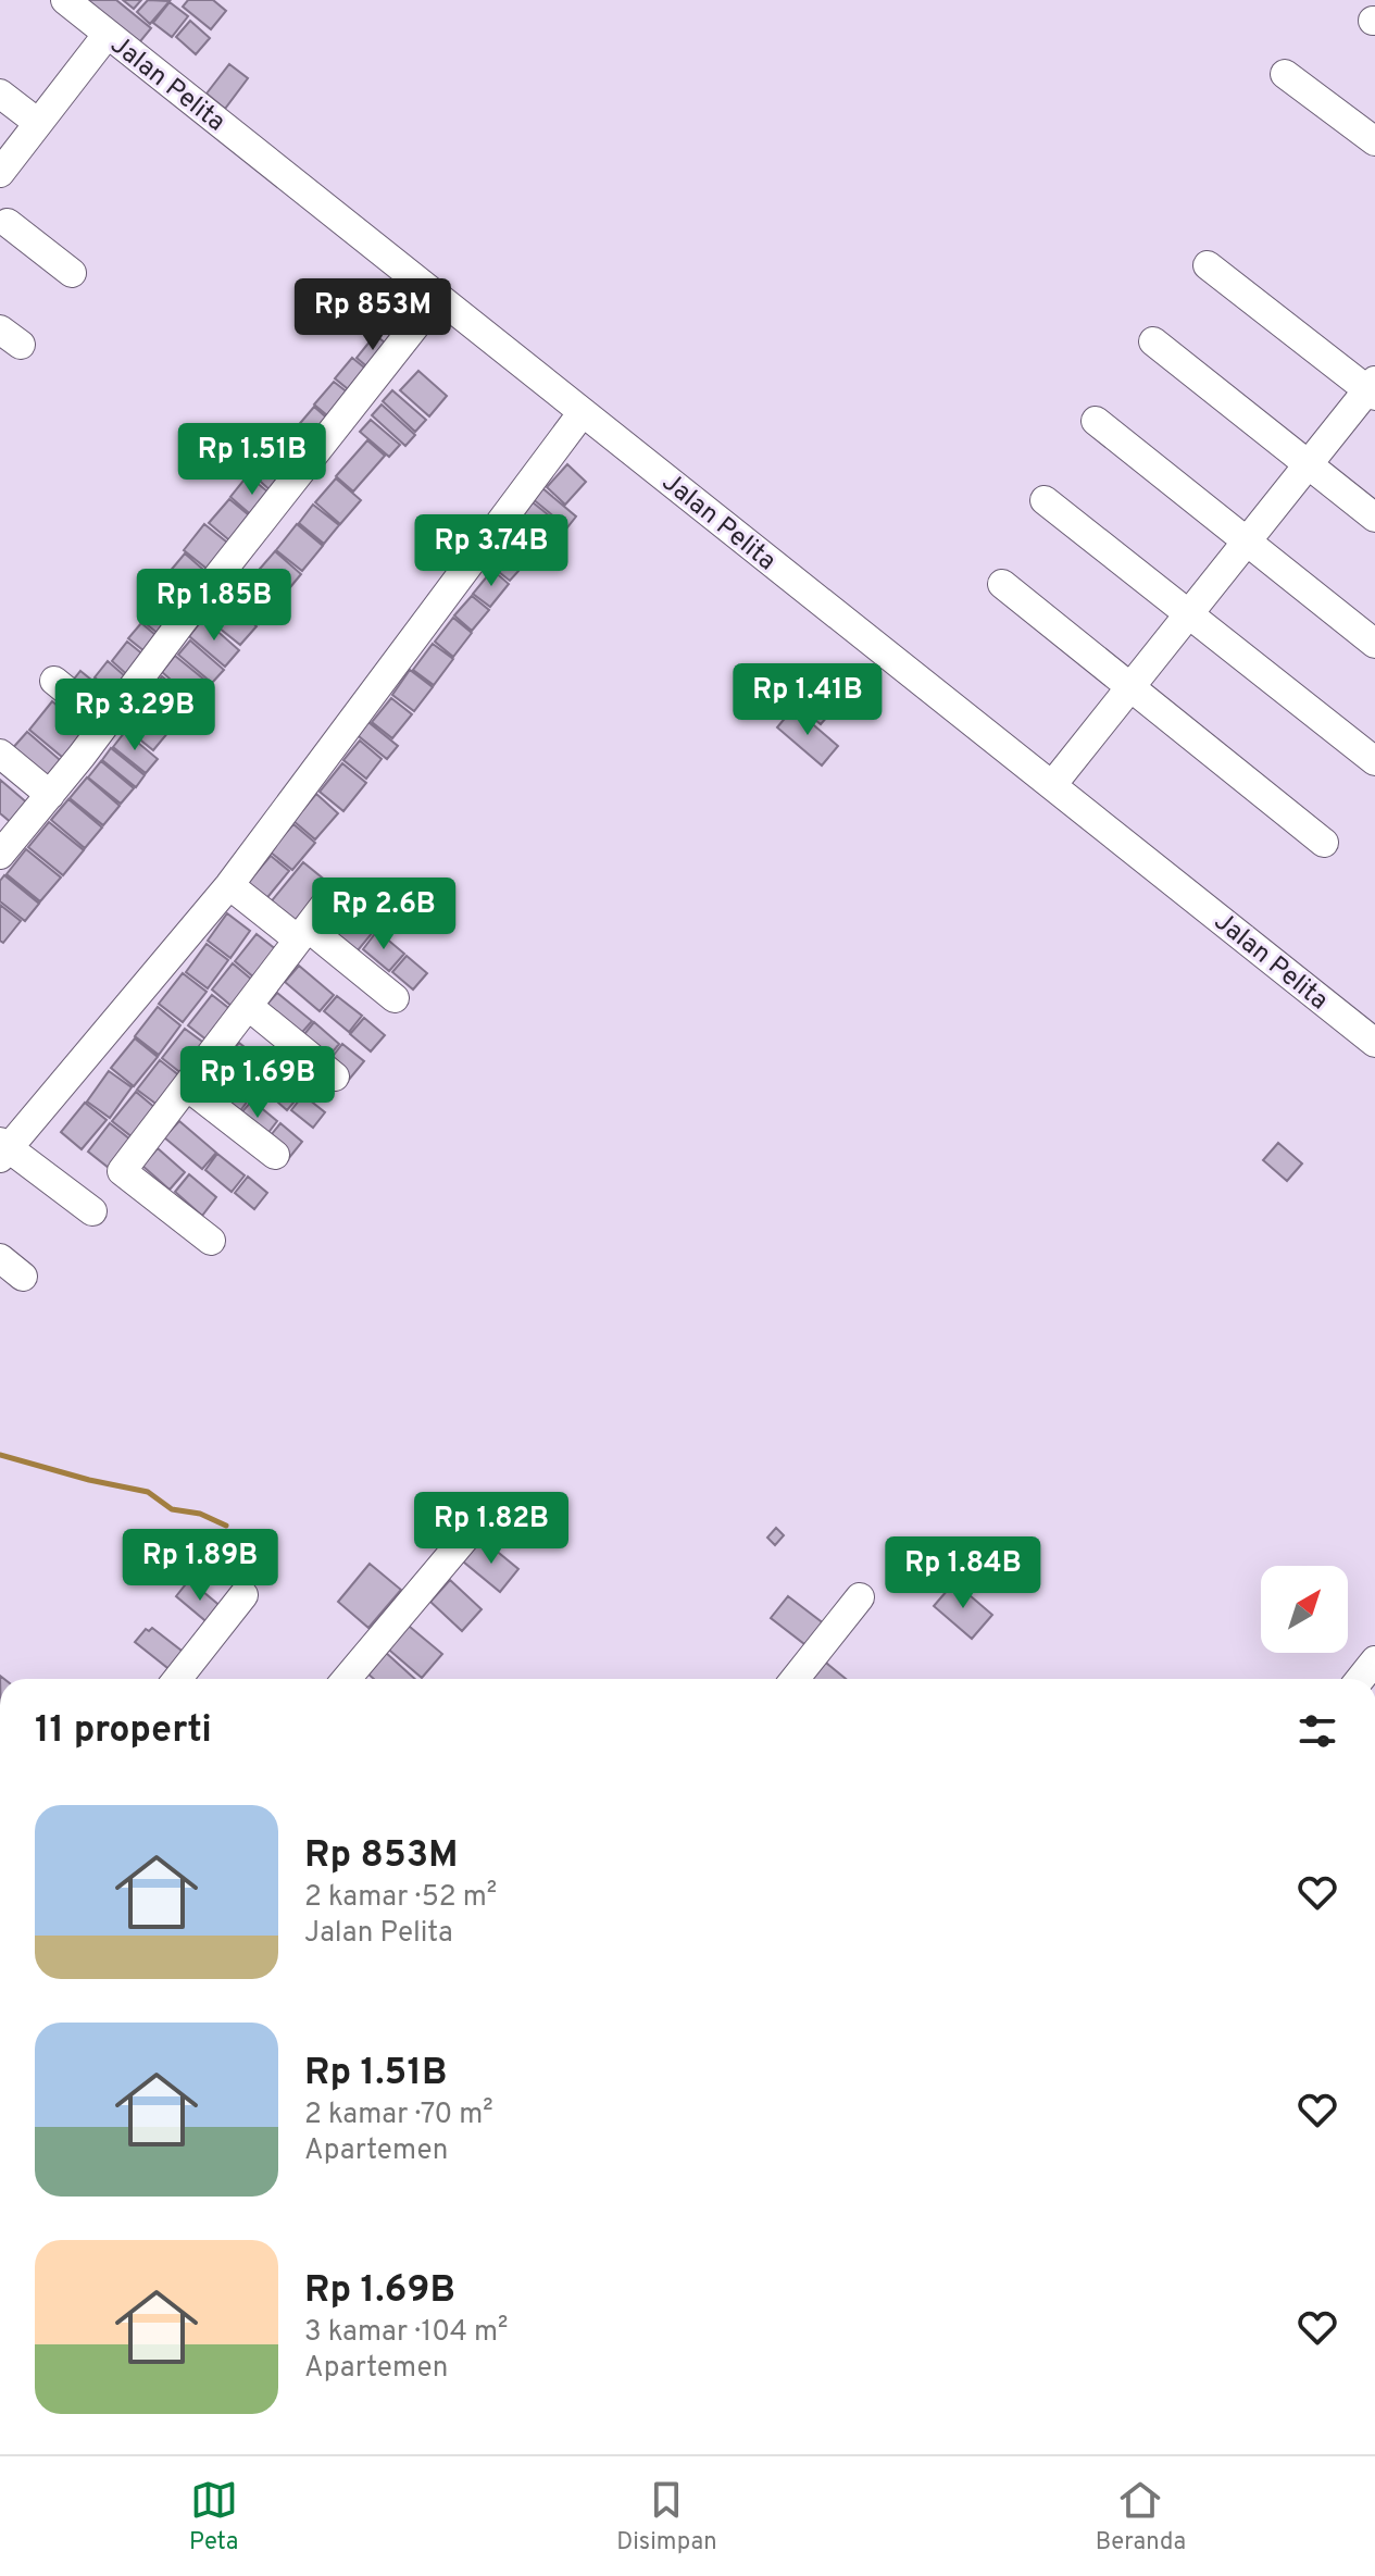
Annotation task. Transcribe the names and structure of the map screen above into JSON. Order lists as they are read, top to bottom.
{
  "streets": {
    "street": ["Jalan Pelita"]
  },
  "north": "top right",
  "page": {
    "price": [
      "Rp 853M",
      "Rp 1.51B",
      "Rp 3.74B",
      "Rp 1.85B",
      "Rp 1.41B",
      "Rp 3.29B",
      "Rp 2.6B",
      "Rp 1.69B",
      "Rp 1.82B",
      "Rp 1.89B",
      "Rp 1.84B"
    ],
    "heading": "11 properti",
    "list": [
      {
        "name": "Rp 853M",
        "note": "2 kamar · 52 m² · Jalan Pelita"
      },
      {
        "name": "Rp 1.51B",
        "note": "2 kamar · 70 m² · Apartemen"
      },
      {
        "name": "Rp 1.69B",
        "note": "3 kamar · 104 m² · Apartemen"
      }
    ],
    "tabs": ["Peta", "Disimpan", "Beranda"]
  }
}
